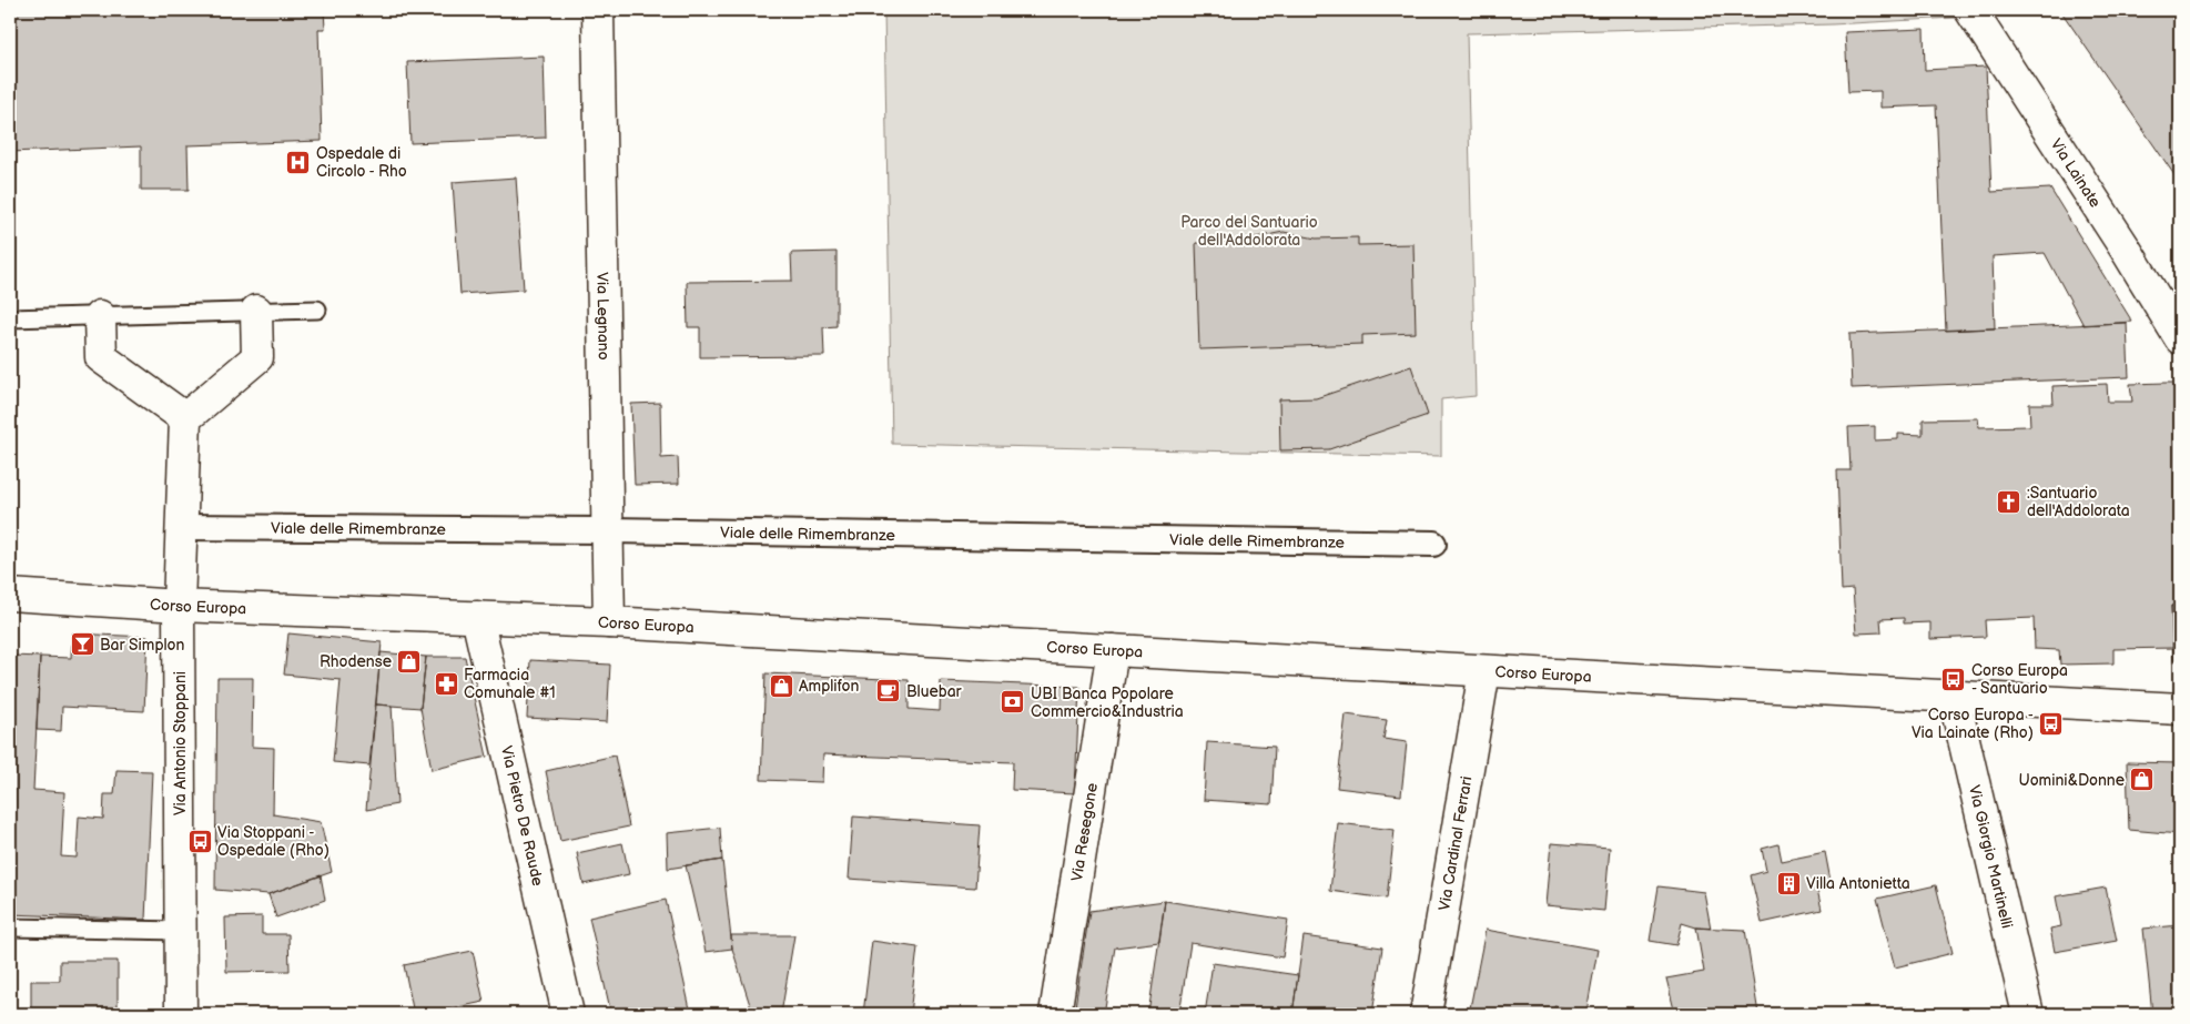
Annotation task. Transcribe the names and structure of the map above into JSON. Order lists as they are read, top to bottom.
{
  "streets": {
    "street": [
      "Via Lainate",
      "Via Legnano",
      "Viale delle Rimembranze",
      "Corso Europa",
      "Via Antonio Stoppani",
      "Via Pietro De Raude",
      "Via Resegone",
      "Via Cardinal Ferrari",
      "Via Giorgio Martinelli"
    ]
  },
  "crossings": [
    ["Via Legnano", "Viale delle Rimembranze"],
    ["Via Legnano", "Corso Europa"],
    ["Viale delle Rimembranze", "Via Antonio Stoppani"],
    ["Corso Europa", "Via Antonio Stoppani"],
    ["Corso Europa", "Via Pietro De Raude"],
    ["Corso Europa", "Via Resegone"],
    ["Corso Europa", "Via Cardinal Ferrari"],
    ["Corso Europa", "Via Giorgio Martinelli"]
  ],
  "parks": ["Parco del Santuario dell'Addolorata"],
  "places": {
    "hospital": ["Ospedale di Circolo - Rho"],
    "church": [":Santuario dell'Addolorata"],
    "bar": ["Bar Simplon"],
    "shop": ["Rhodense", "Amplifon", "Uomini&Donne"],
    "bus stop": ["Corso Europa - Santuario", "Corso Europa - Via Lainate (Rho)", "Via Stoppani - Ospedale (Rho)"],
    "pharmacy": ["Farmacia Comunale #1"],
    "cafe": ["Bluebar"],
    "bank": ["UBI Banca Popolare Commercio&Industria"],
    "building": ["Villa Antonietta"]
  }
}
